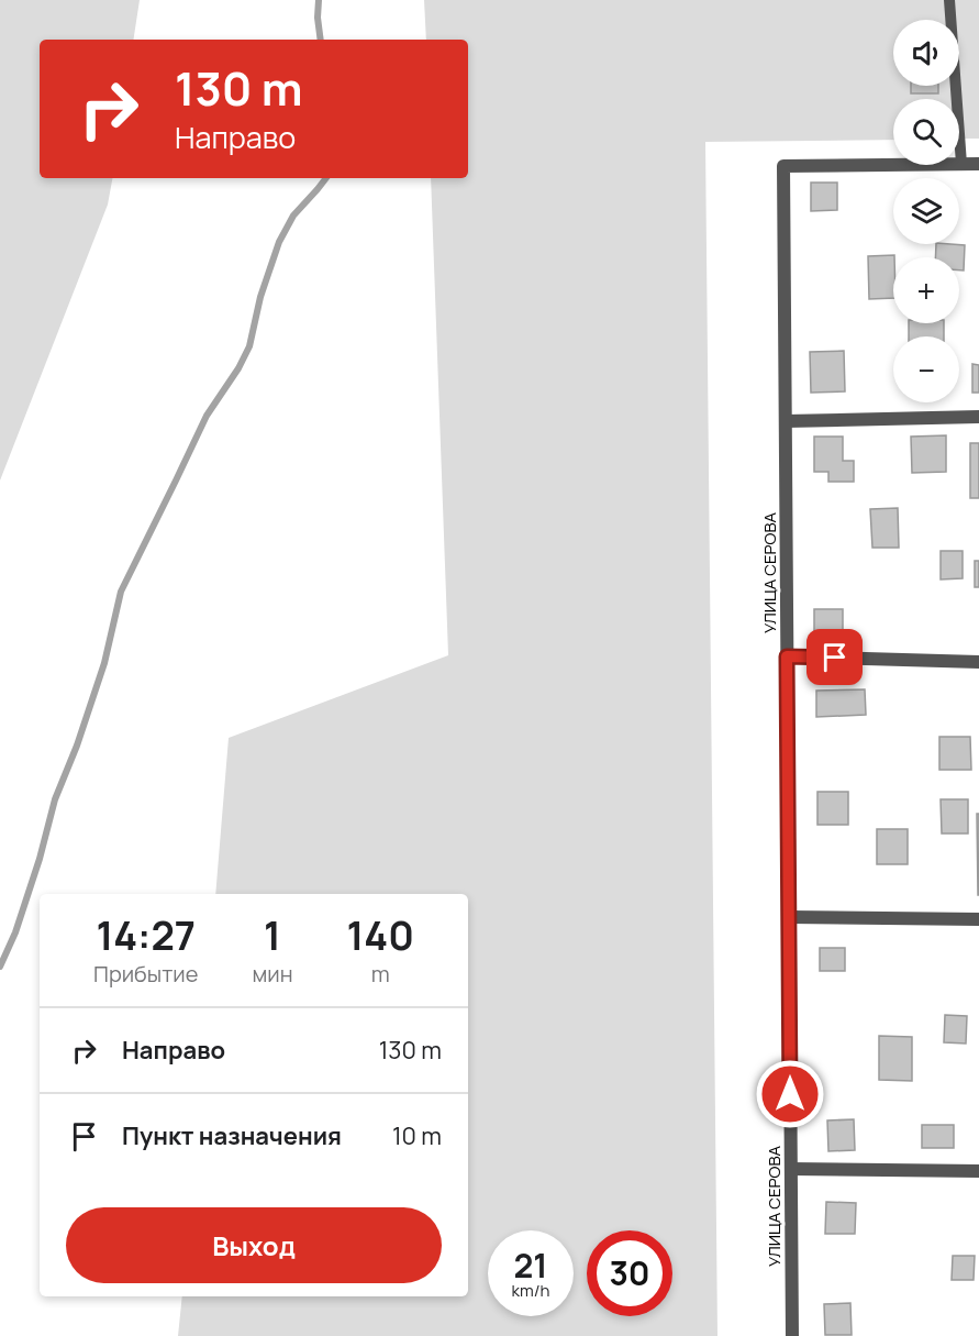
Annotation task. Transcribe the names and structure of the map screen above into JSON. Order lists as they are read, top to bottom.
{
  "streets": {
    "street": ["УЛИЦА СЕРОВА"]
  },
  "page": {
    "map_buttons": ["+", "−"],
    "turn": ["130 m", "Направо"],
    "eta": [
      "14:27",
      "Прибытие",
      "1",
      "мин",
      "140",
      "m"
    ],
    "list": [
      {
        "name": "Направо",
        "value": "130 m"
      },
      {
        "name": "Пункт назначения",
        "value": "10 m"
      }
    ],
    "buttons": "Выход",
    "speed": "21 km/h",
    "limit": "30"
  }
}
